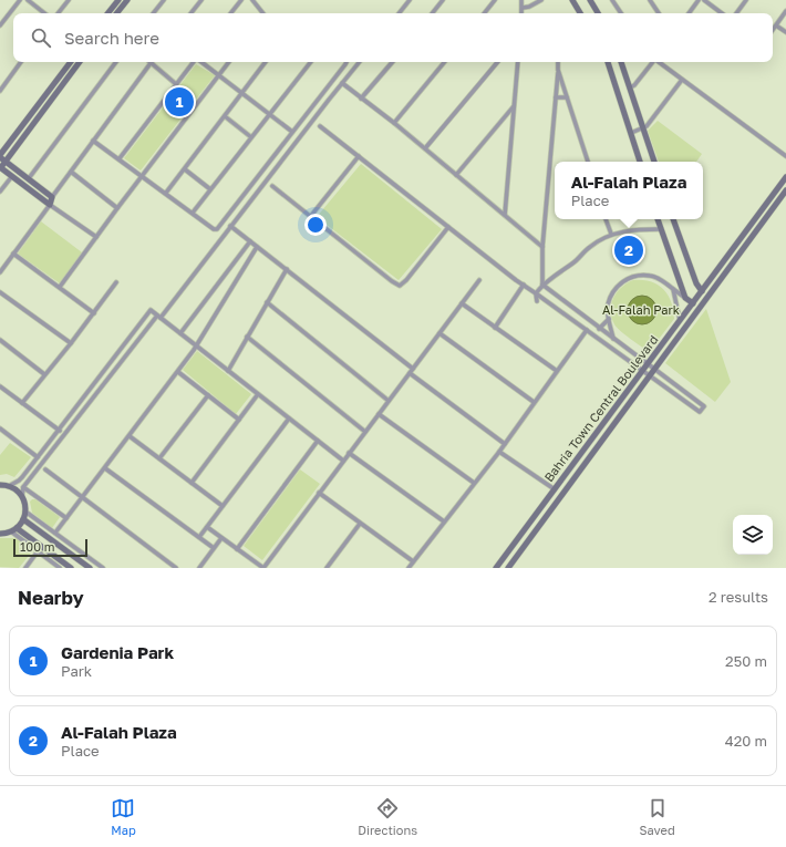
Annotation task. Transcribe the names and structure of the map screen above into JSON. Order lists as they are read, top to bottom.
{
  "streets": {
    "main road": ["Bahria Town Central Boulevard"]
  },
  "parks": ["Al-Falah Park"],
  "scale_bar": "100 m",
  "page": {
    "search": "Search here",
    "pins": ["1", "2"],
    "popup": ["Al-Falah Plaza", "Place"],
    "scale": "100 m",
    "heading": ["Nearby", "2 results"],
    "list": [
      {
        "mark": "1",
        "name": "Gardenia Park",
        "note": "Park",
        "value": "250 m"
      },
      {
        "mark": "2",
        "name": "Al-Falah Plaza",
        "note": "Place",
        "value": "420 m"
      }
    ],
    "nav": ["Map", "Directions", "Saved"]
  }
}
